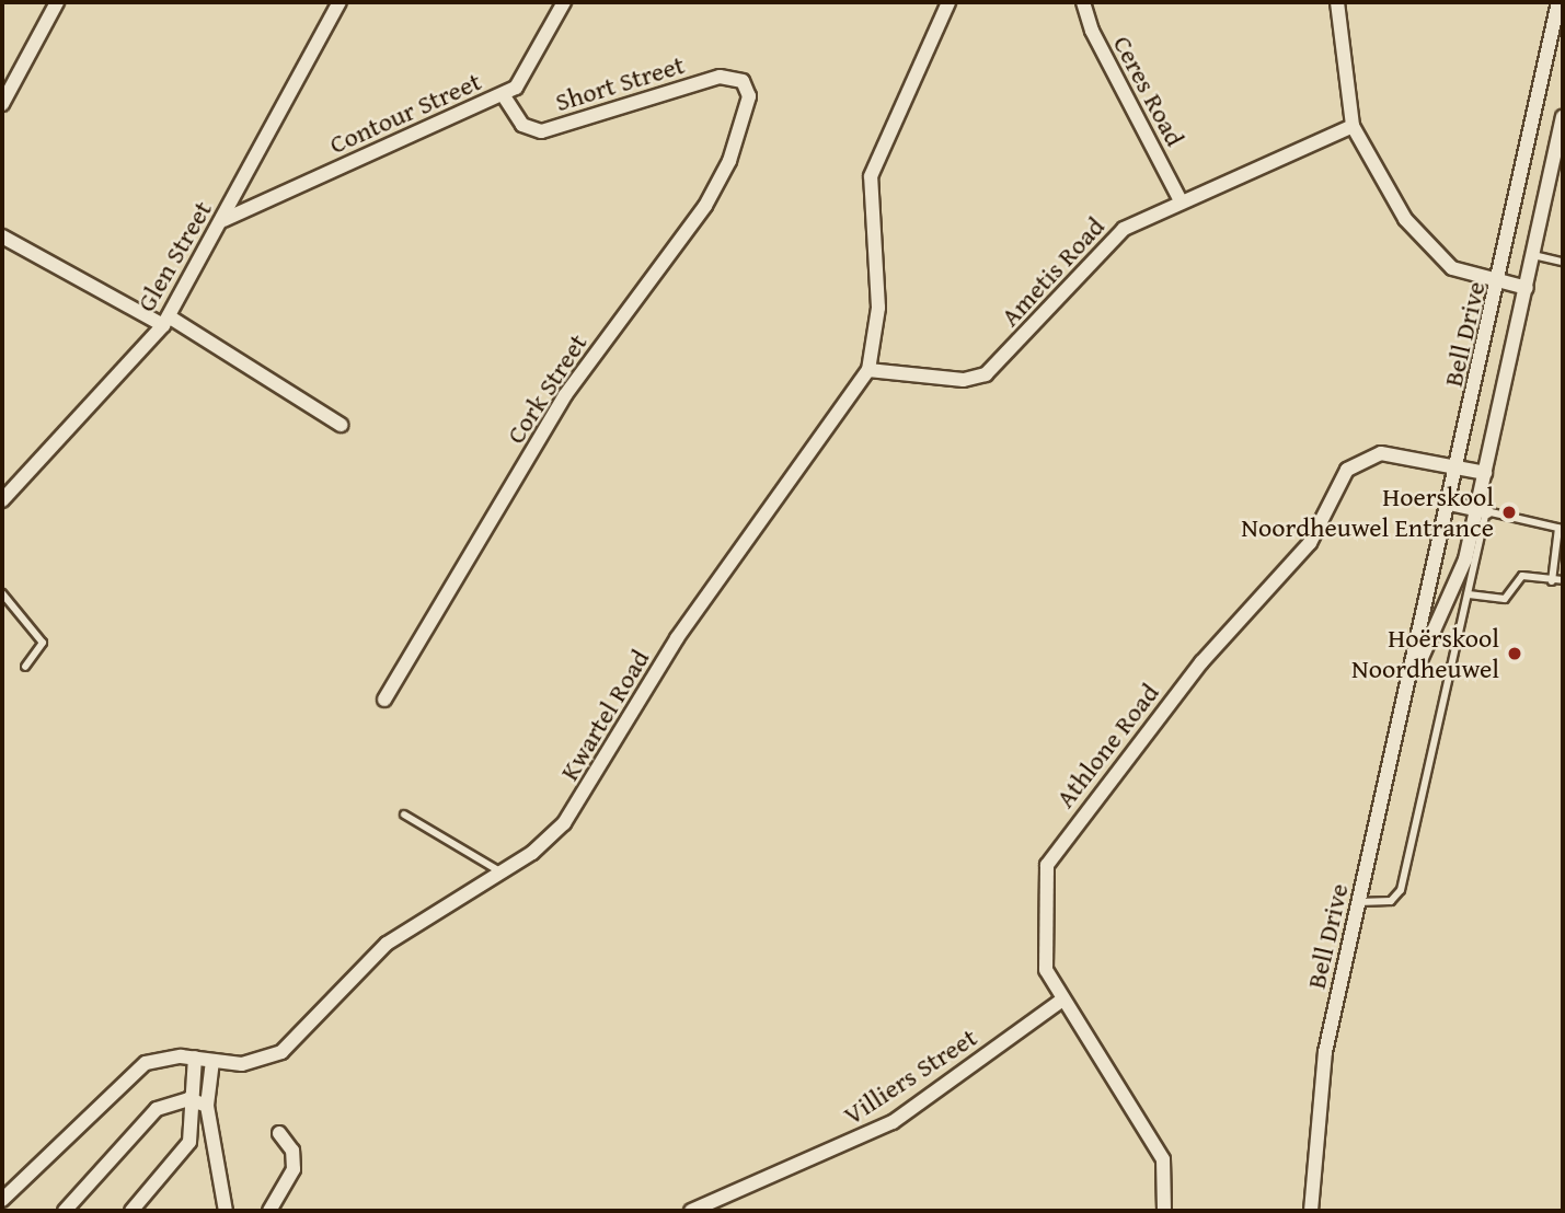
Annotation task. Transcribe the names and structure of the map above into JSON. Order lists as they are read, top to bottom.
{
  "streets": {
    "street": [
      "Short Street",
      "Ceres Road",
      "Contour Street",
      "Glen Street",
      "Ametis Road",
      "Bell Drive",
      "Cork Street",
      "Kwartel Road",
      "Athlone Road",
      "Villiers Street"
    ]
  },
  "crossings": [
    ["Short Street", "Contour Street"],
    ["Short Street", "Cork Street"],
    ["Ceres Road", "Ametis Road"],
    ["Contour Street", "Glen Street"],
    ["Ametis Road", "Kwartel Road"],
    ["Bell Drive", "Athlone Road"],
    ["Athlone Road", "Villiers Street"]
  ],
  "places": ["Hoerskool Noordheuwel Entrance", "Hoërskool Noordheuwel"]
}
